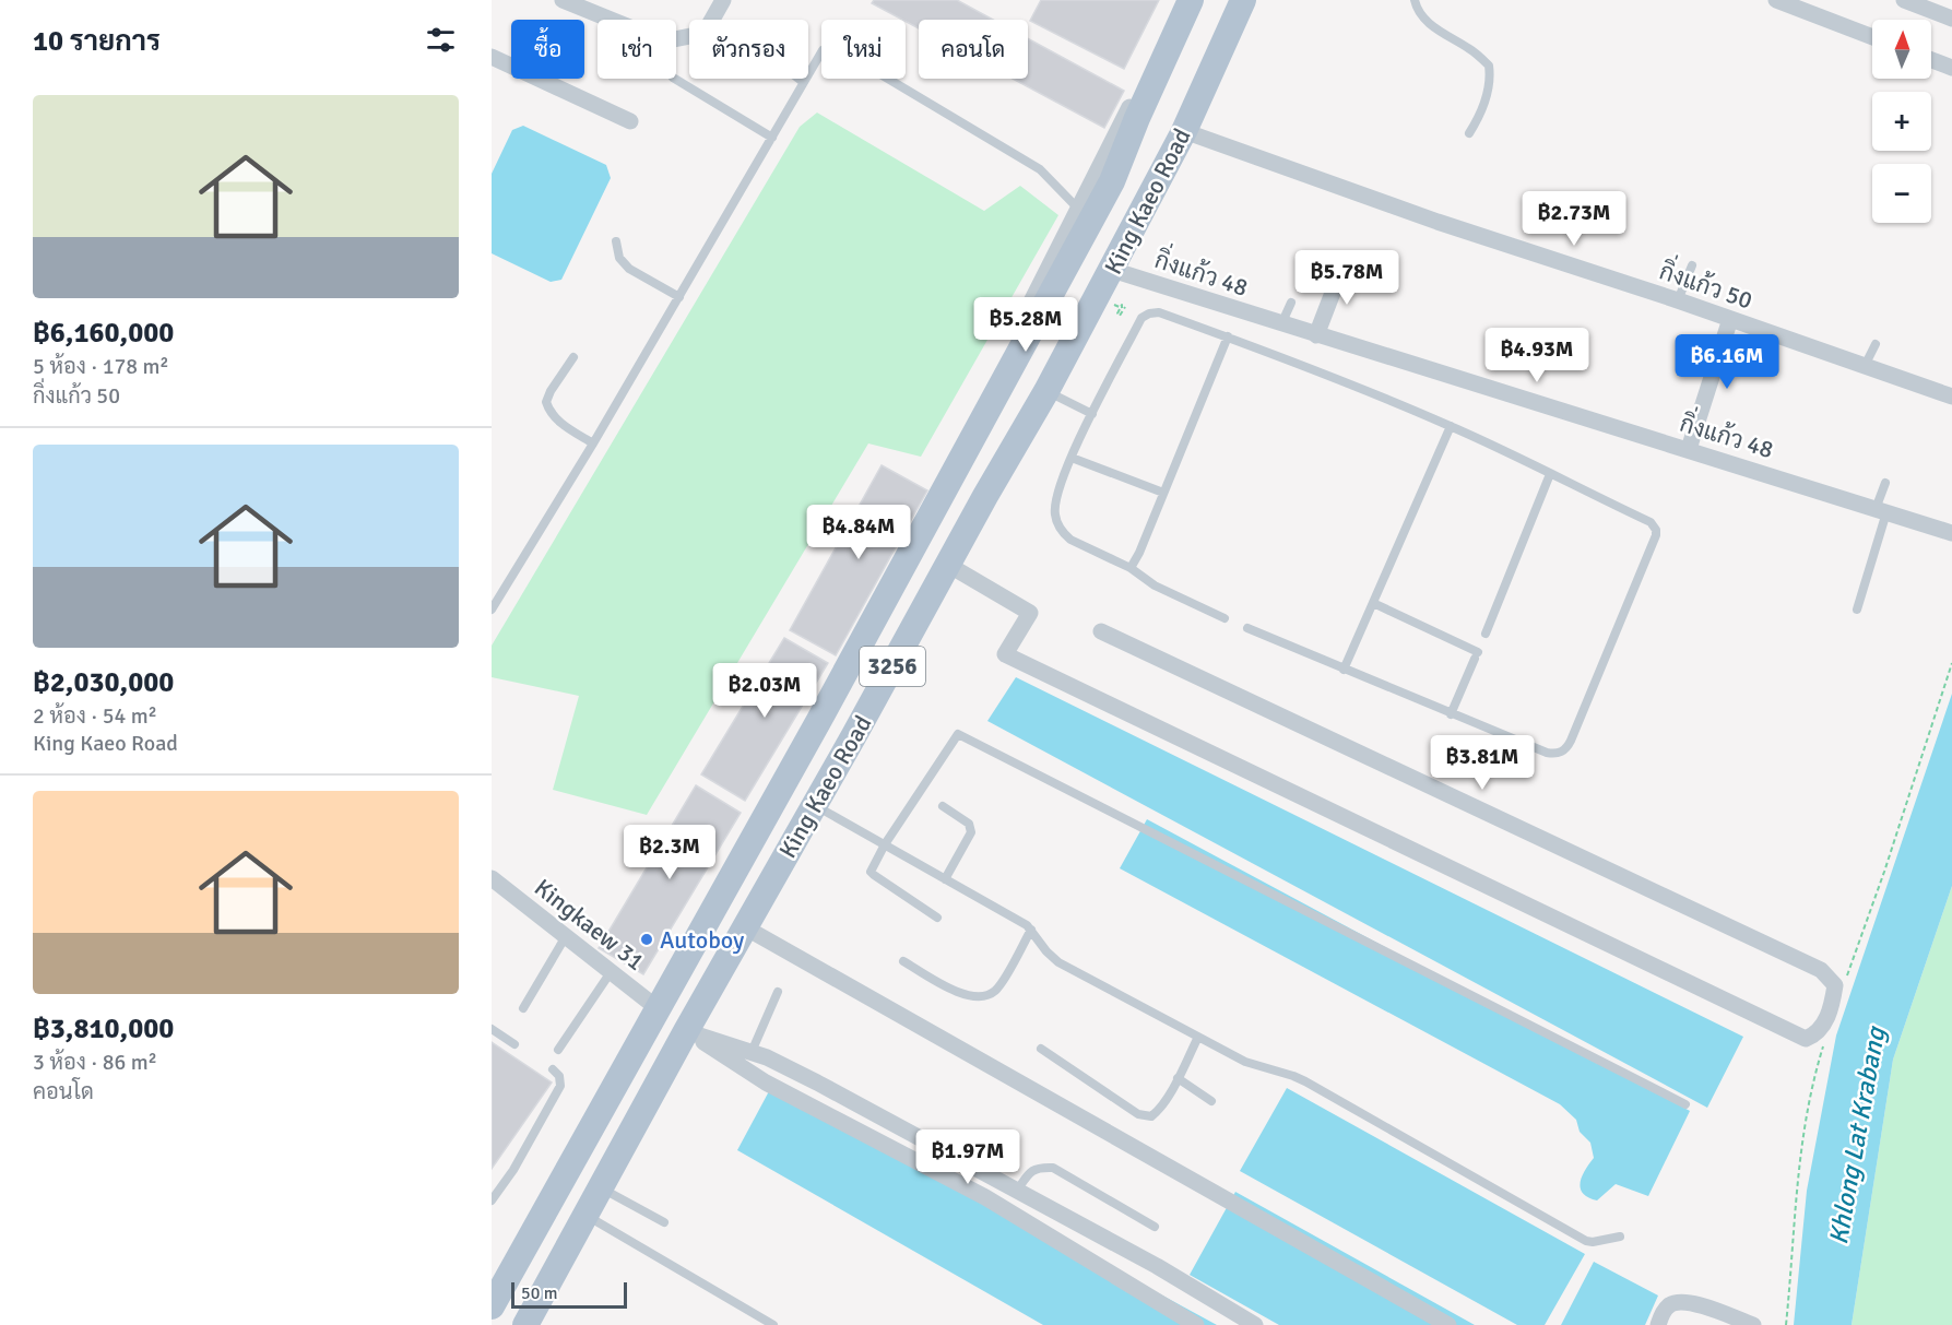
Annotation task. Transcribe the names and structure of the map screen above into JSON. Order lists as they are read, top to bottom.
{
  "streets": {
    "main road": ["King Kaeo Road", "3256"],
    "street": ["กิ่งแก้ว 48", "กิ่งแก้ว 50", "Kingkaew 31"]
  },
  "crossings": [
    ["King Kaeo Road", "กิ่งแก้ว 48"],
    ["King Kaeo Road", "กิ่งแก้ว 50"],
    ["King Kaeo Road", "Kingkaew 31"]
  ],
  "water": ["Khlong Lat Krabang"],
  "places": ["Autoboy"],
  "scale_bar": "50 m",
  "north": "top",
  "page": {
    "heading": "10 รายการ",
    "map_buttons": ["+", "−"],
    "chip": [
      "ซื้อ",
      "เช่า",
      "ตัวกรอง",
      "ใหม่",
      "คอนโด"
    ],
    "list": [
      {
        "name": "฿6,160,000",
        "note": "5 ห้อง · 178 m² · กิ่งแก้ว 50"
      },
      {
        "name": "฿2,030,000",
        "note": "2 ห้อง · 54 m² · King Kaeo Road"
      },
      {
        "name": "฿3,810,000",
        "note": "3 ห้อง · 86 m² · คอนโด"
      }
    ],
    "price": [
      "฿2.73M",
      "฿5.78M",
      "฿5.28M",
      "฿4.93M",
      "฿6.16M",
      "฿4.84M",
      "฿2.03M",
      "฿3.81M",
      "฿2.3M",
      "฿1.97M"
    ],
    "scale": "50 m"
  }
}
